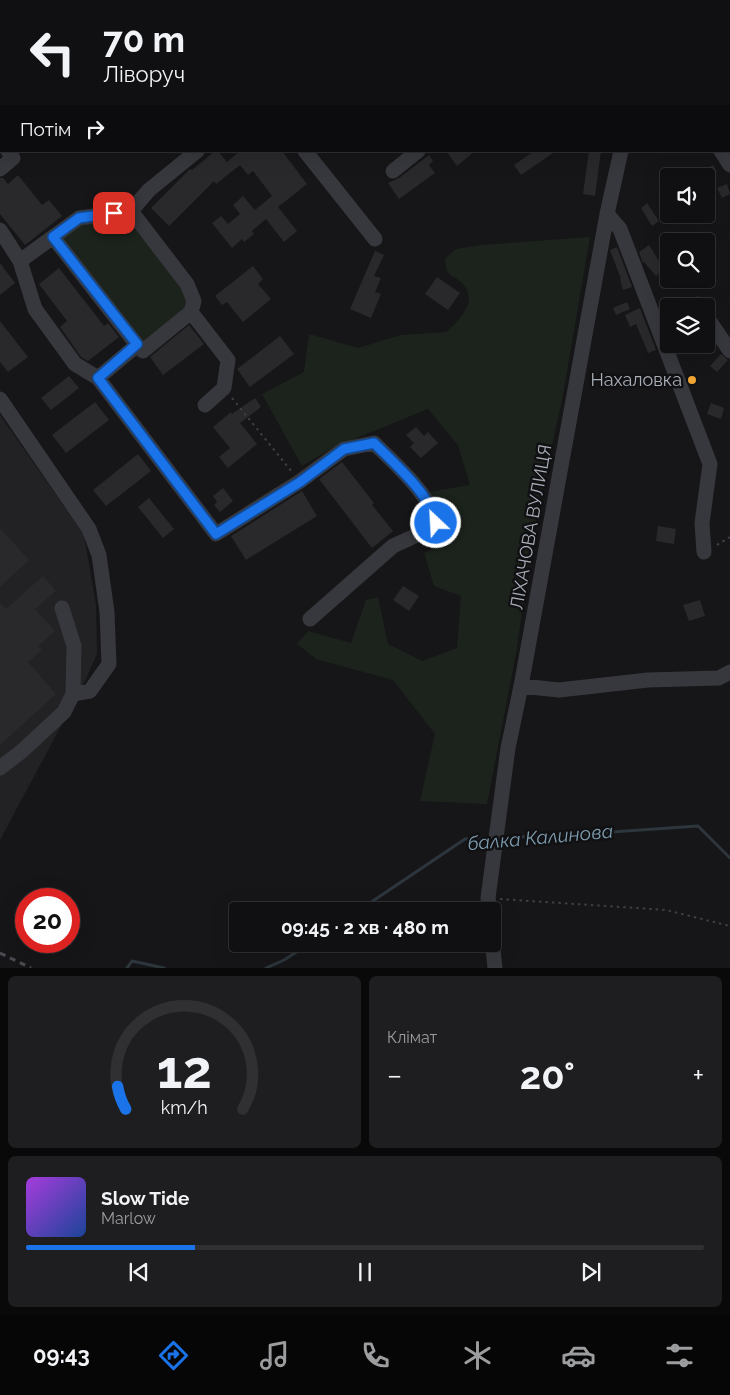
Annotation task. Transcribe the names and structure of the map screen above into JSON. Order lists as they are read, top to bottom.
{
  "streets": {
    "street": ["ЛІХАЧОВА ВУЛИЦЯ"]
  },
  "water": ["балка Калинова"],
  "places": ["Нахаловка"],
  "page": {
    "turn": ["70 m", "Ліворуч"],
    "then": "Потім",
    "limit": "20",
    "trip": "09:45 · 2 хв · 480 m",
    "tile": "Клімат",
    "heat": ["−", "20°", "+"],
    "song": ["Slow Tide", "Marlow"],
    "tabs": "09:43",
    "gauge": ["12", "km/h"]
  }
}
